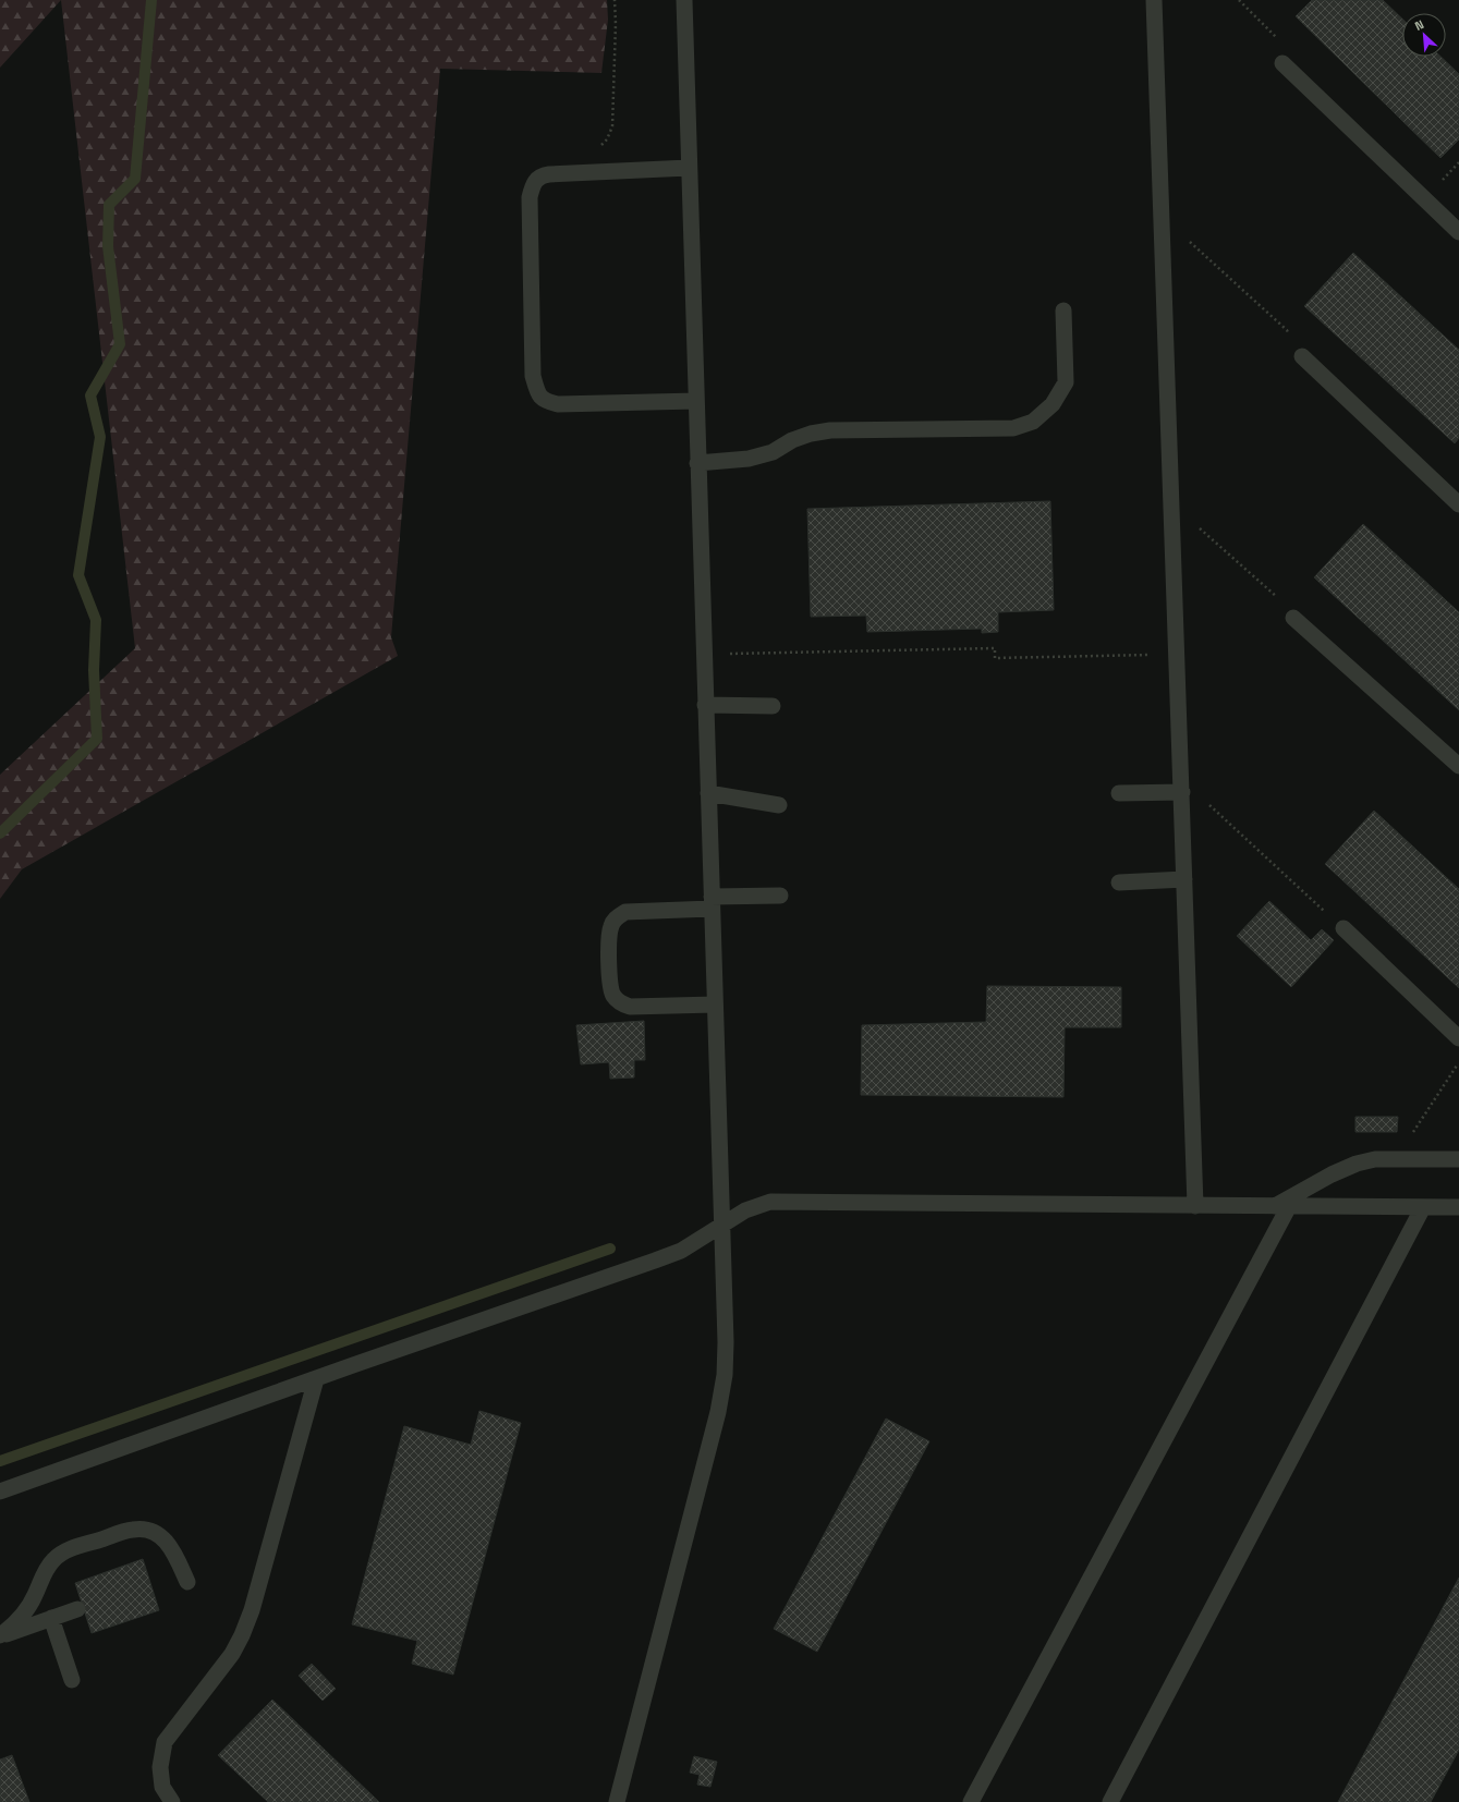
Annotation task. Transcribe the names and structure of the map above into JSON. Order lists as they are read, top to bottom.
{
  "north": "top left"
}
